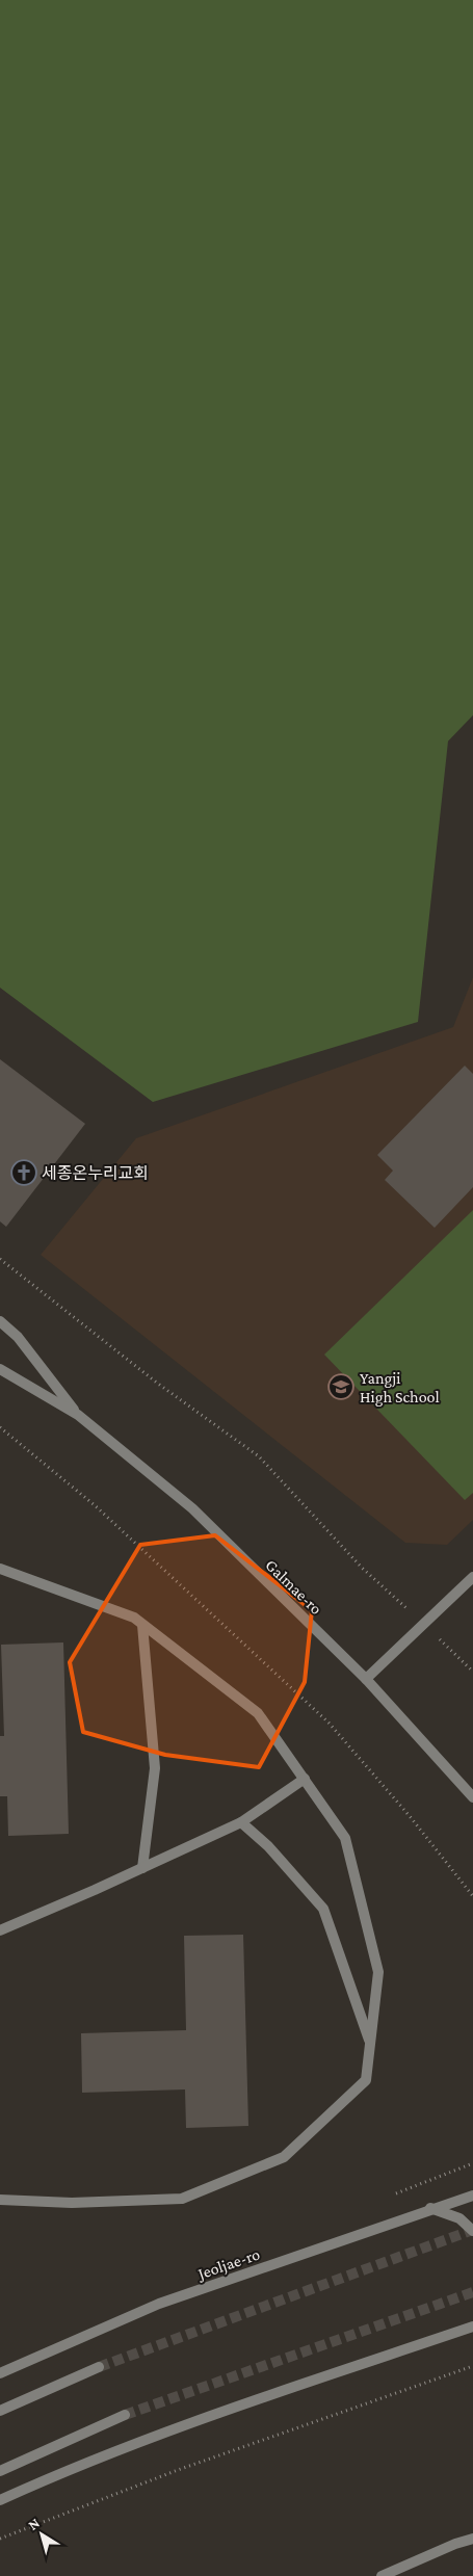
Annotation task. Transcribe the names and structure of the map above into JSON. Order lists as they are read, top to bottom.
{
  "streets": {
    "street": ["Galmae-ro", "Jeoljae-ro"]
  },
  "places": {
    "church": ["세종온누리교회"],
    "school or university": ["Yangji High School"]
  },
  "north": "top left"
}
